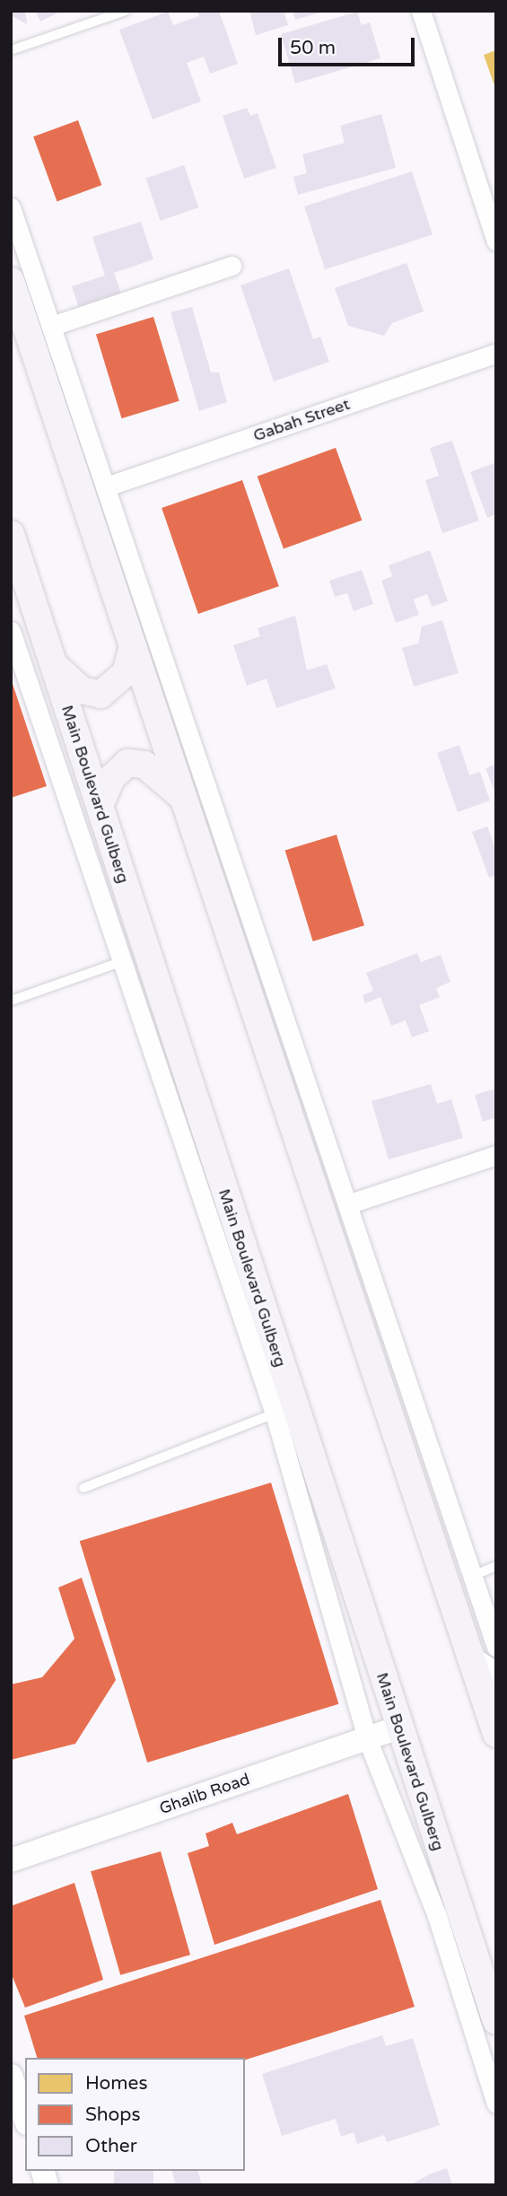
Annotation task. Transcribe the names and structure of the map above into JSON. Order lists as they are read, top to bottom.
{
  "streets": {
    "main road": ["Main Boulevard Gulberg"],
    "street": ["Gabah Street", "Ghalib Road"]
  },
  "crossings": [
    ["Main Boulevard Gulberg", "Ghalib Road"]
  ],
  "legend": ["Homes", "Shops", "Other"],
  "scale_bar": "50 m"
}
